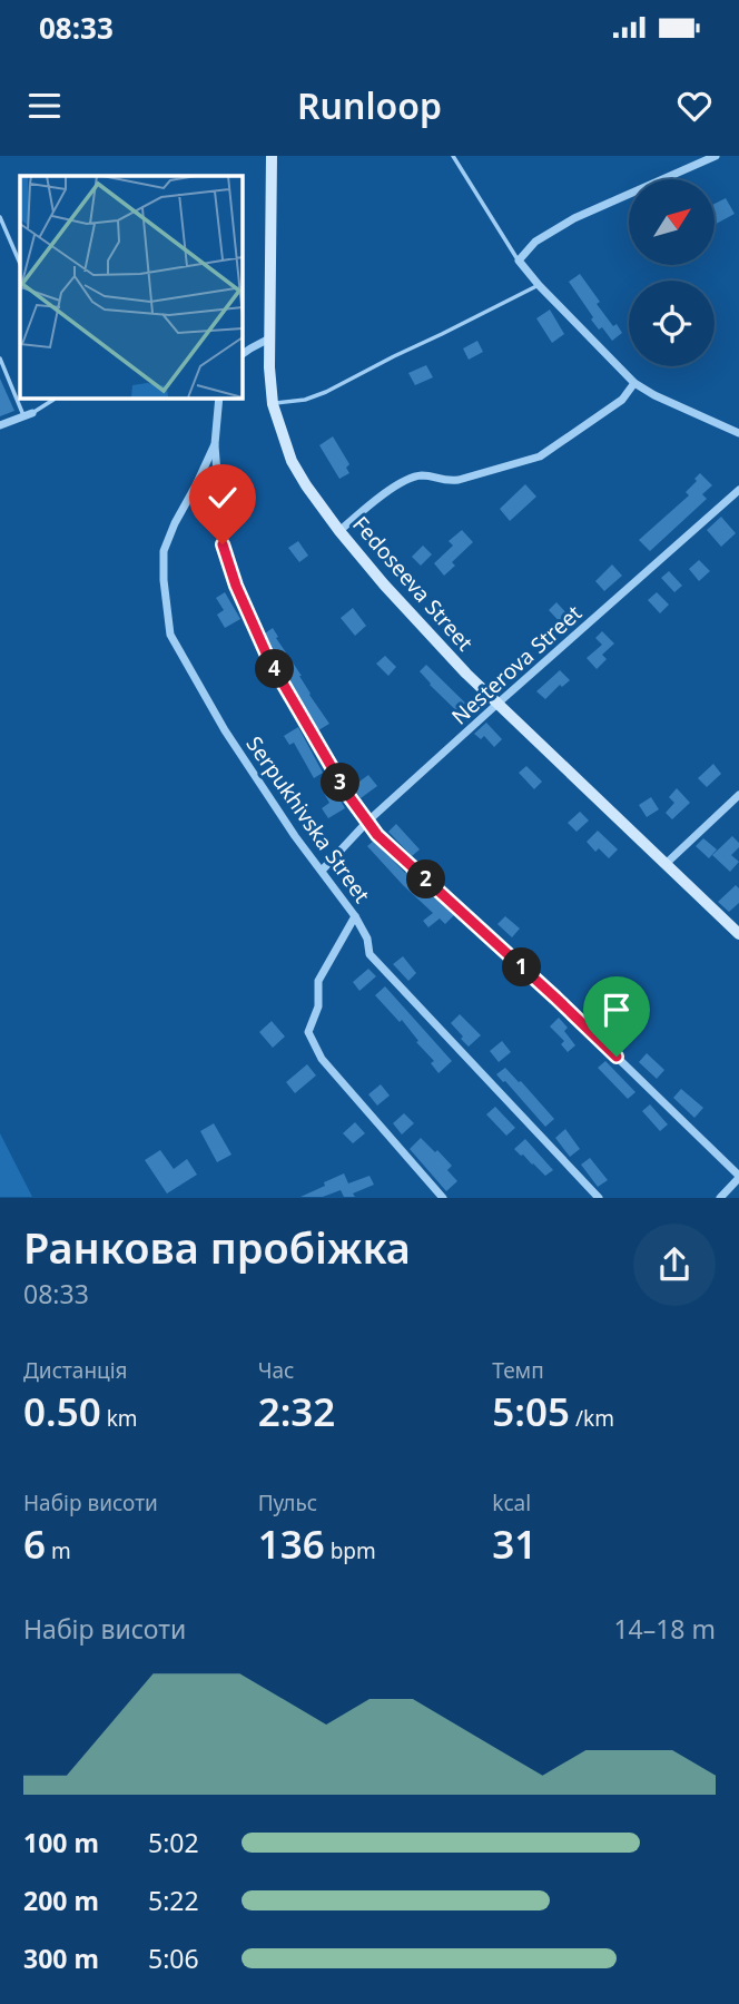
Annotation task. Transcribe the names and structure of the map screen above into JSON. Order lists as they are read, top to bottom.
{
  "streets": {
    "main road": ["Fedoseeva Street"],
    "street": ["Nesterova Street", "Serpukhivska Street"]
  },
  "crossings": [
    ["Fedoseeva Street", "Nesterova Street"],
    ["Nesterova Street", "Serpukhivska Street"]
  ],
  "north": "top right",
  "page": {
    "status": "08:33",
    "header": "Runloop",
    "pins": [
      "4",
      "3",
      "2",
      "1"
    ],
    "heading": ["Ранкова пробіжка", "08:33"],
    "stats": [
      ["Дистанція", "0.50 km"],
      ["Час", "2:32"],
      ["Темп", "5:05 /km"],
      ["Набір висоти", "6 m"],
      ["Пульс", "136 bpm"],
      ["kcal", "31"]
    ],
    "chart": ["Набір висоти", "14–18 m"],
    "list": [
      {
        "name": "100 m",
        "note": "5:02"
      },
      {
        "name": "200 m",
        "note": "5:22"
      },
      {
        "name": "300 m",
        "note": "5:06"
      }
    ]
  }
}
